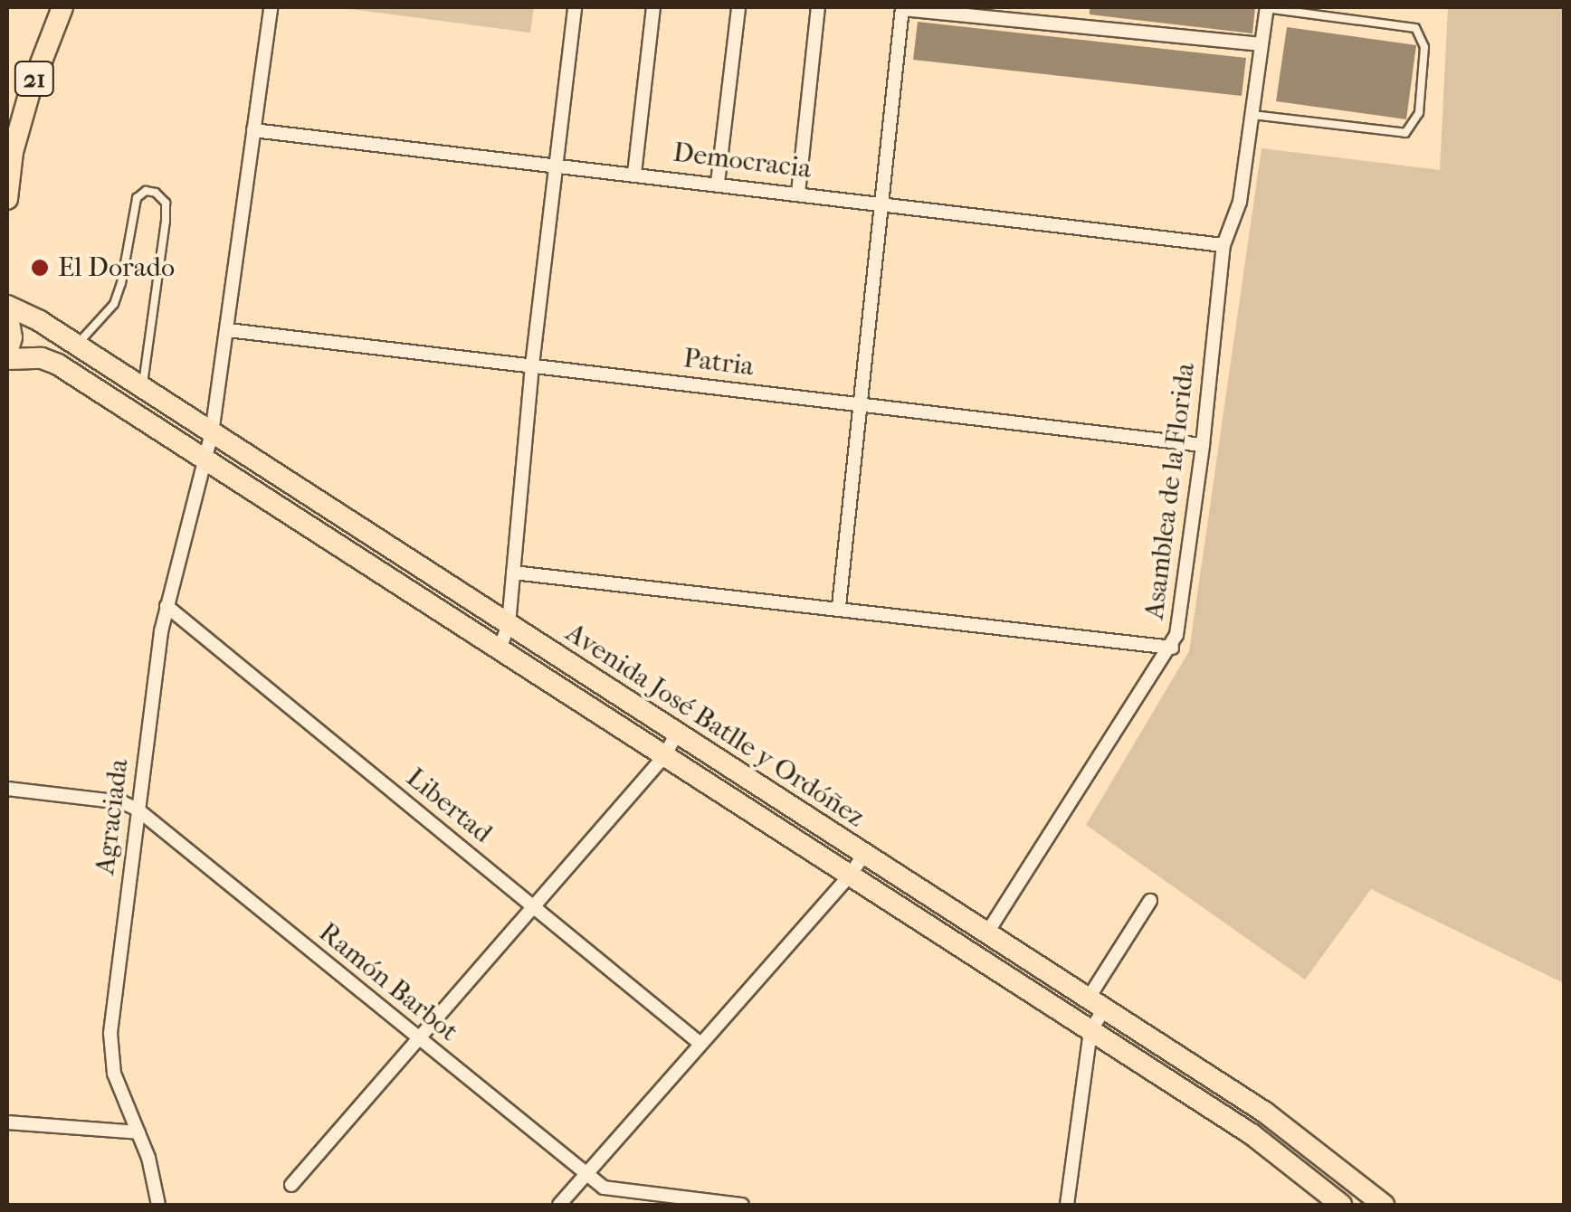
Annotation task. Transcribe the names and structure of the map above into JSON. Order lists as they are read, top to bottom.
{
  "streets": {
    "main road": ["21", "Avenida José Batlle y Ordóñez"],
    "street": [
      "Democracia",
      "Patria",
      "Asamblea de la Florida",
      "Libertad",
      "Agraciada",
      "Ramón Barbot"
    ]
  },
  "crossings": [
    ["Democracia", "Asamblea de la Florida"],
    ["Democracia", "Agraciada"],
    ["Patria", "Asamblea de la Florida"],
    ["Patria", "Agraciada"],
    ["Asamblea de la Florida", "Avenida José Batlle y Ordóñez"],
    ["Avenida José Batlle y Ordóñez", "Agraciada"],
    ["Libertad", "Agraciada"],
    ["Agraciada", "Ramón Barbot"]
  ],
  "places": ["El Dorado"]
}
